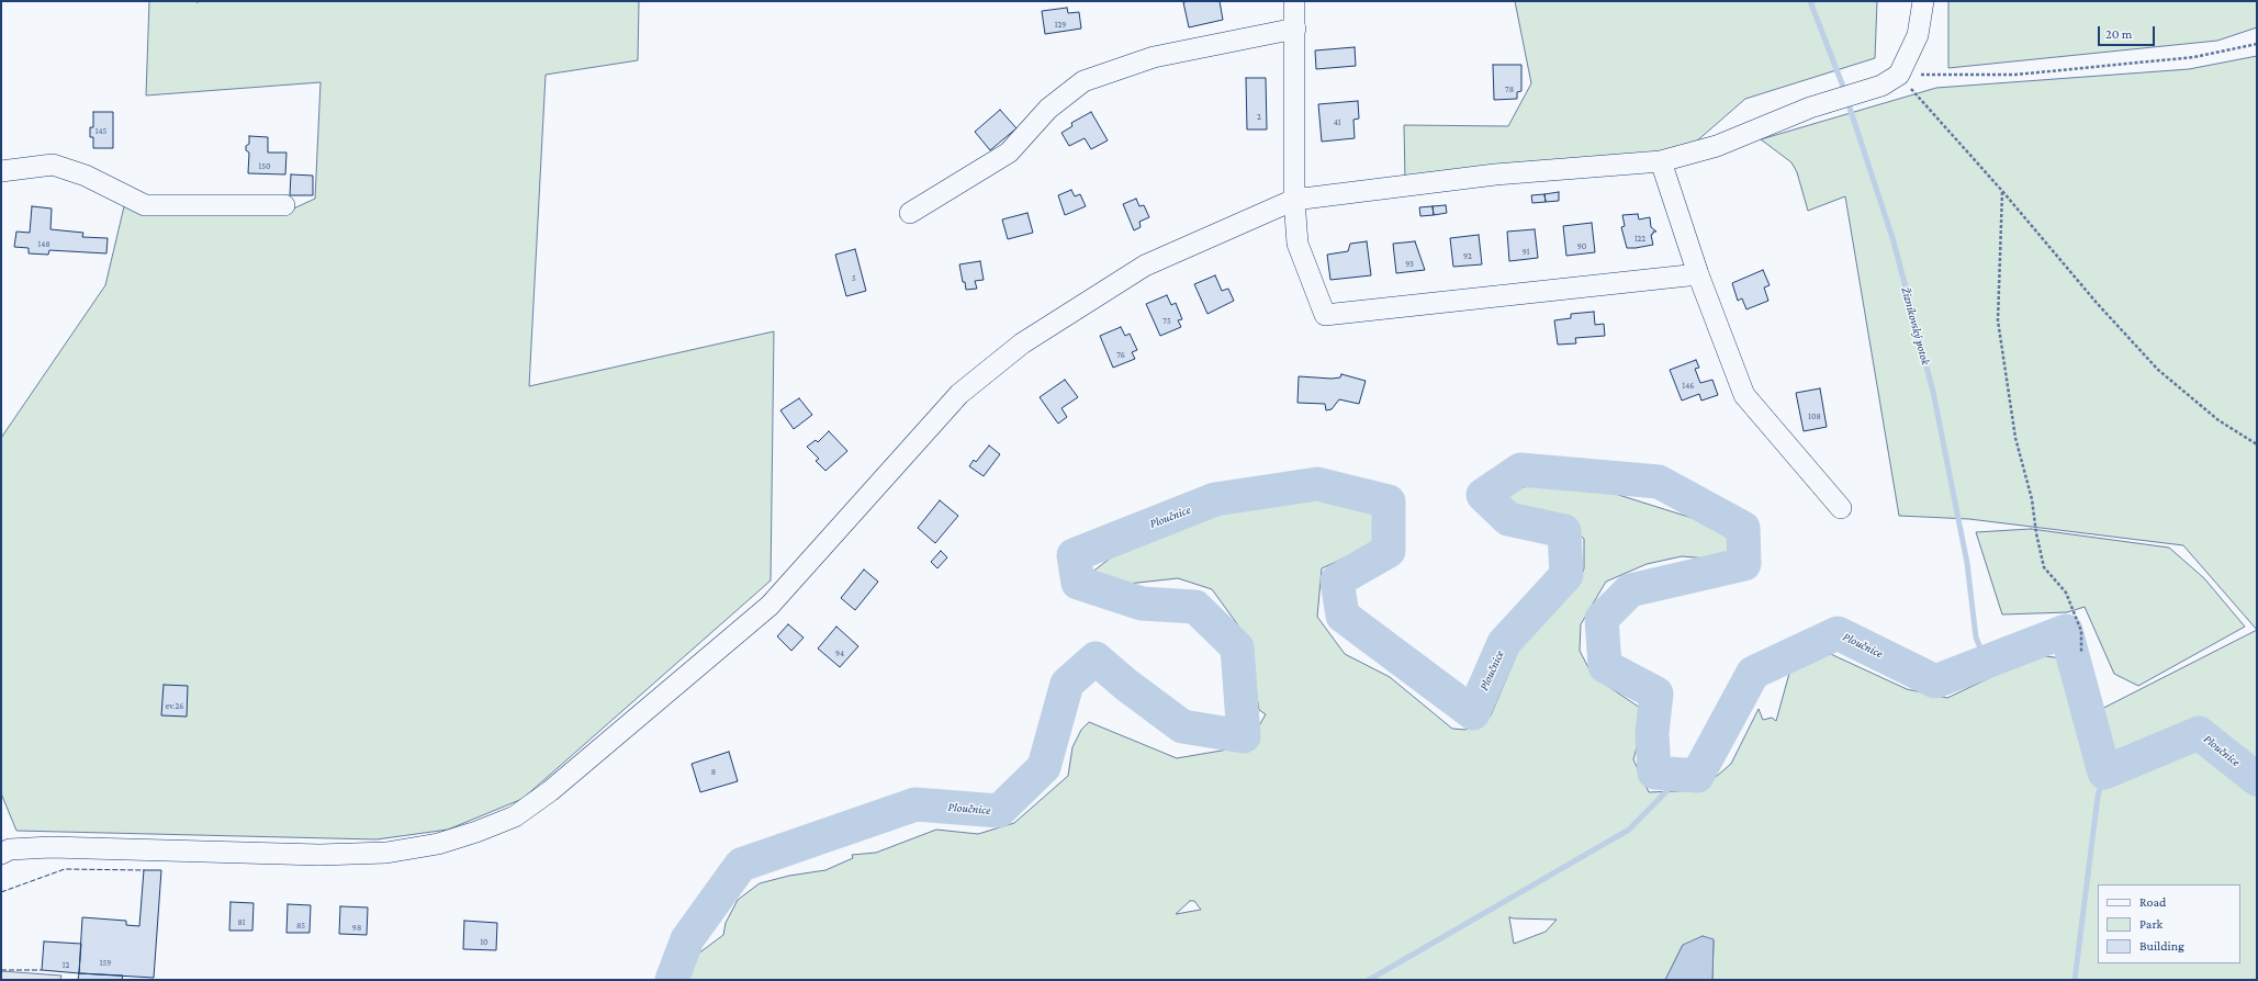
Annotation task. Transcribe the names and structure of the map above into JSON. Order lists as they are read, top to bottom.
{
  "water": ["Žizníkovský potok", "Ploučnice"],
  "house_numbers": [
    "129",
    "78",
    "2",
    "41",
    "145",
    "150",
    "122",
    "148",
    "90",
    "91",
    "92",
    "93",
    "5",
    "75",
    "76",
    "146",
    "108",
    "94",
    "ev.26",
    "8",
    "81",
    "85",
    "98",
    "10",
    "159",
    "12"
  ],
  "legend": ["Road", "Park", "Building"],
  "scale_bar": "20 m"
}
